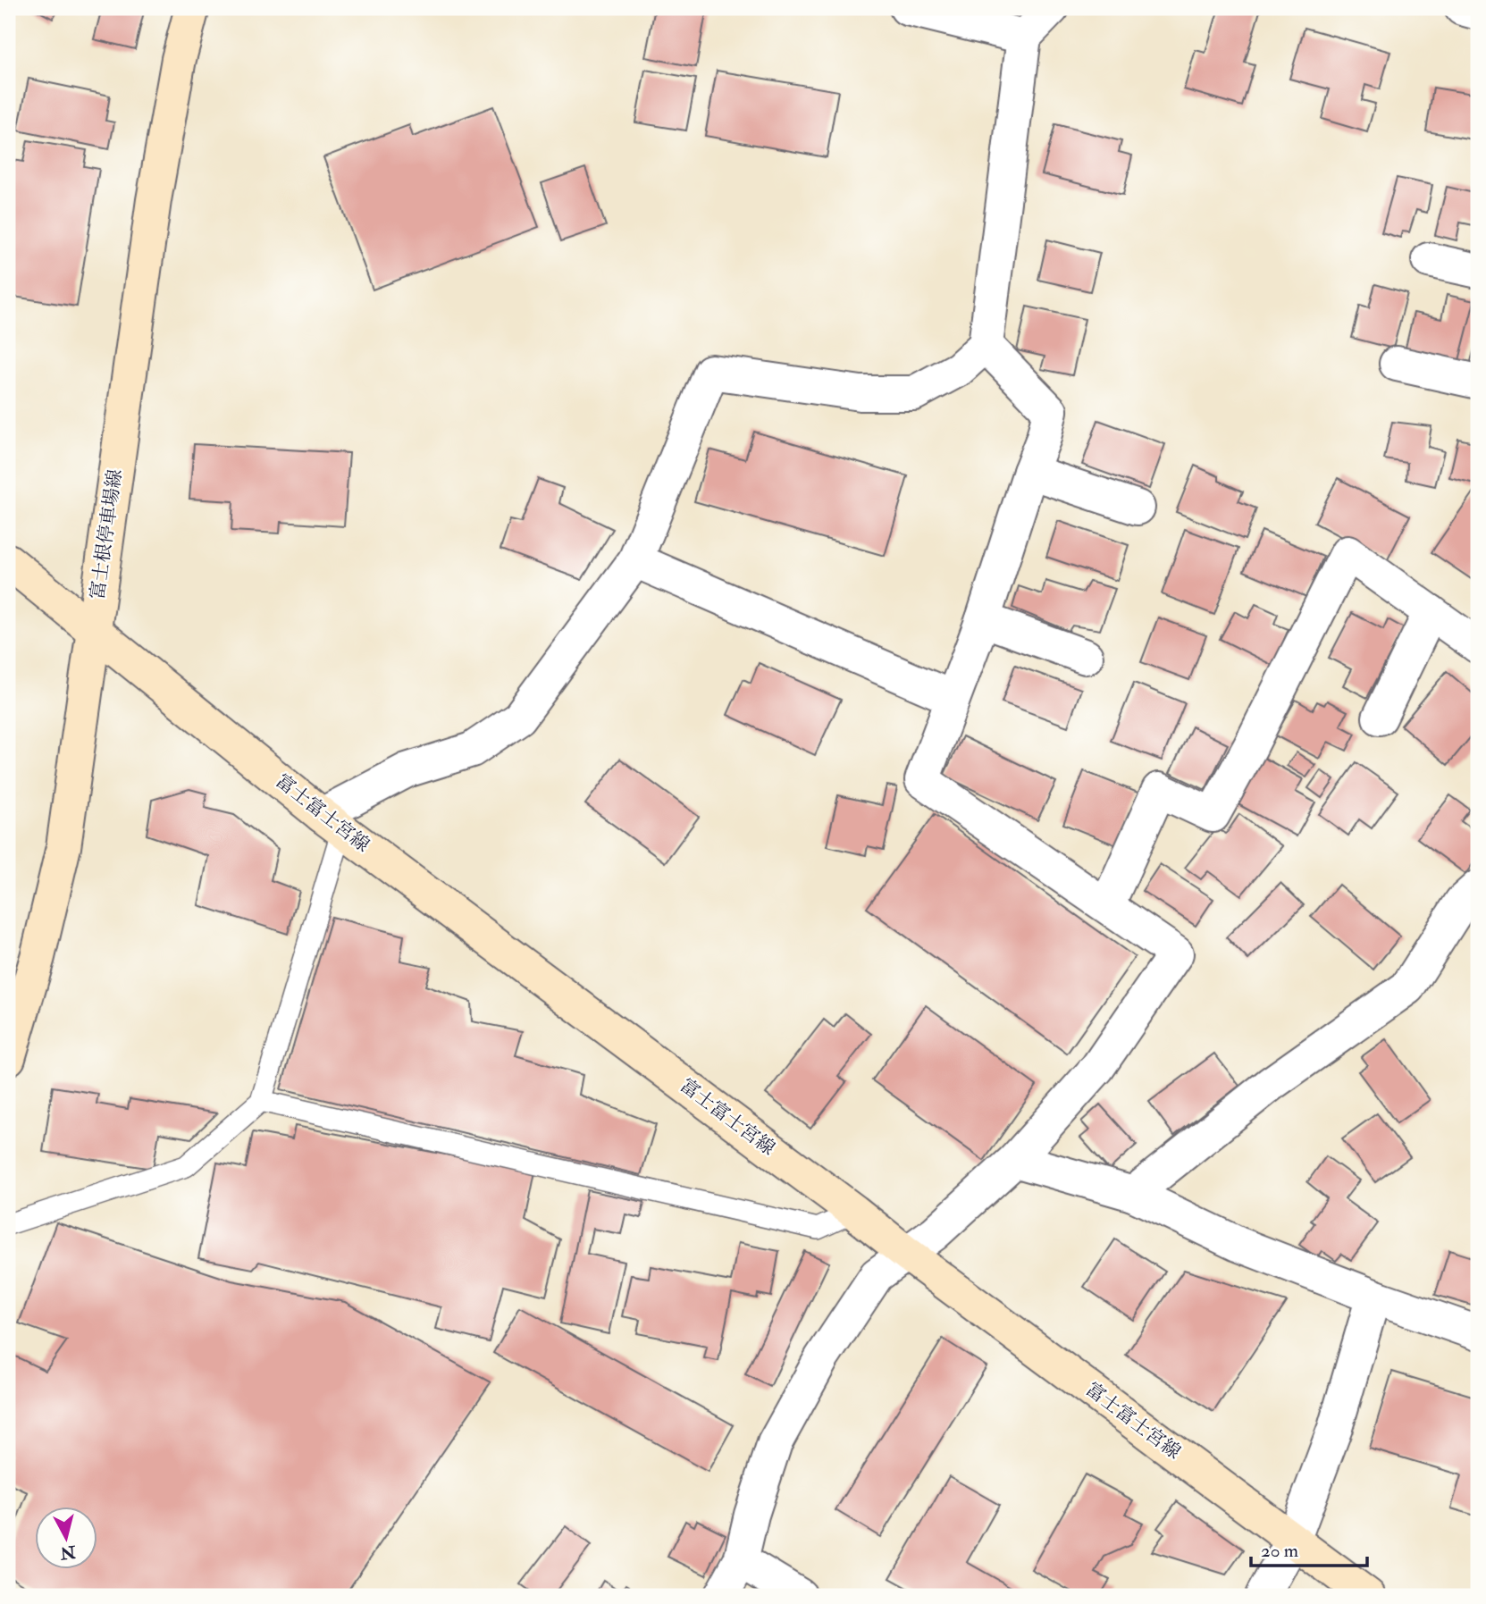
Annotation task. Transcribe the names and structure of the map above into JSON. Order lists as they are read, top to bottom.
{
  "streets": {
    "main road": ["富士根停車場線", "富士富士宮線"]
  },
  "crossings": [
    ["富士根停車場線", "富士富士宮線"]
  ],
  "scale_bar": "20 m",
  "north": "bottom"
}
